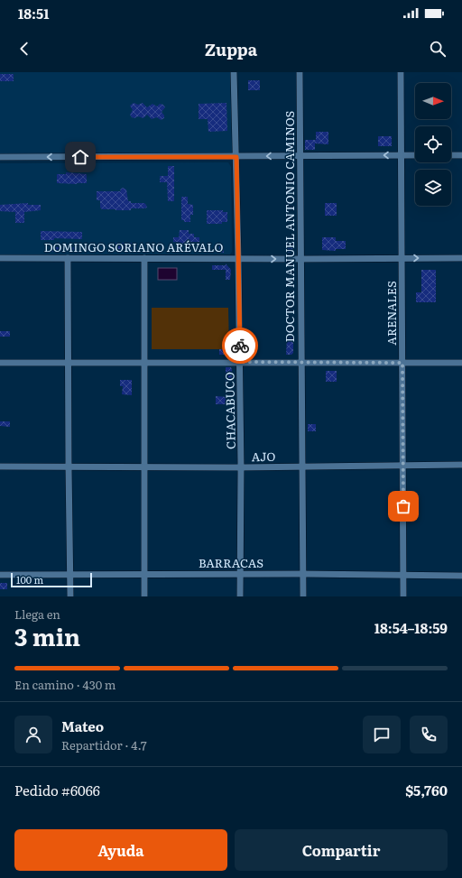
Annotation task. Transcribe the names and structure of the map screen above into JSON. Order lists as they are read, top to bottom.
{
  "streets": {
    "street": [
      "DOCTOR MANUEL ANTONIO CAMINOS",
      "DOMINGO SORIANO ARÉVALO",
      "ARENALES",
      "CHACABUCO",
      "AJO",
      "BARRACAS"
    ]
  },
  "crossings": [
    ["DOCTOR MANUEL ANTONIO CAMINOS", "DOMINGO SORIANO ARÉVALO"],
    ["DOCTOR MANUEL ANTONIO CAMINOS", "AJO"],
    ["DOCTOR MANUEL ANTONIO CAMINOS", "BARRACAS"],
    ["DOMINGO SORIANO ARÉVALO", "ARENALES"],
    ["DOMINGO SORIANO ARÉVALO", "CHACABUCO"],
    ["ARENALES", "AJO"],
    ["ARENALES", "BARRACAS"],
    ["CHACABUCO", "AJO"],
    ["CHACABUCO", "BARRACAS"]
  ],
  "scale_bar": "100 m",
  "north": "right",
  "page": {
    "status": "18:51",
    "header": "Zuppa",
    "scale": "100 m",
    "heading": ["3 min", "Llega en", "18:54–18:59"],
    "panel": [
      "Mateo",
      "Repartidor · 4.7",
      "Pedido #6066",
      "$5,760"
    ],
    "bar": "En camino · 430 m",
    "buttons": ["Ayuda", "Compartir"]
  }
}
